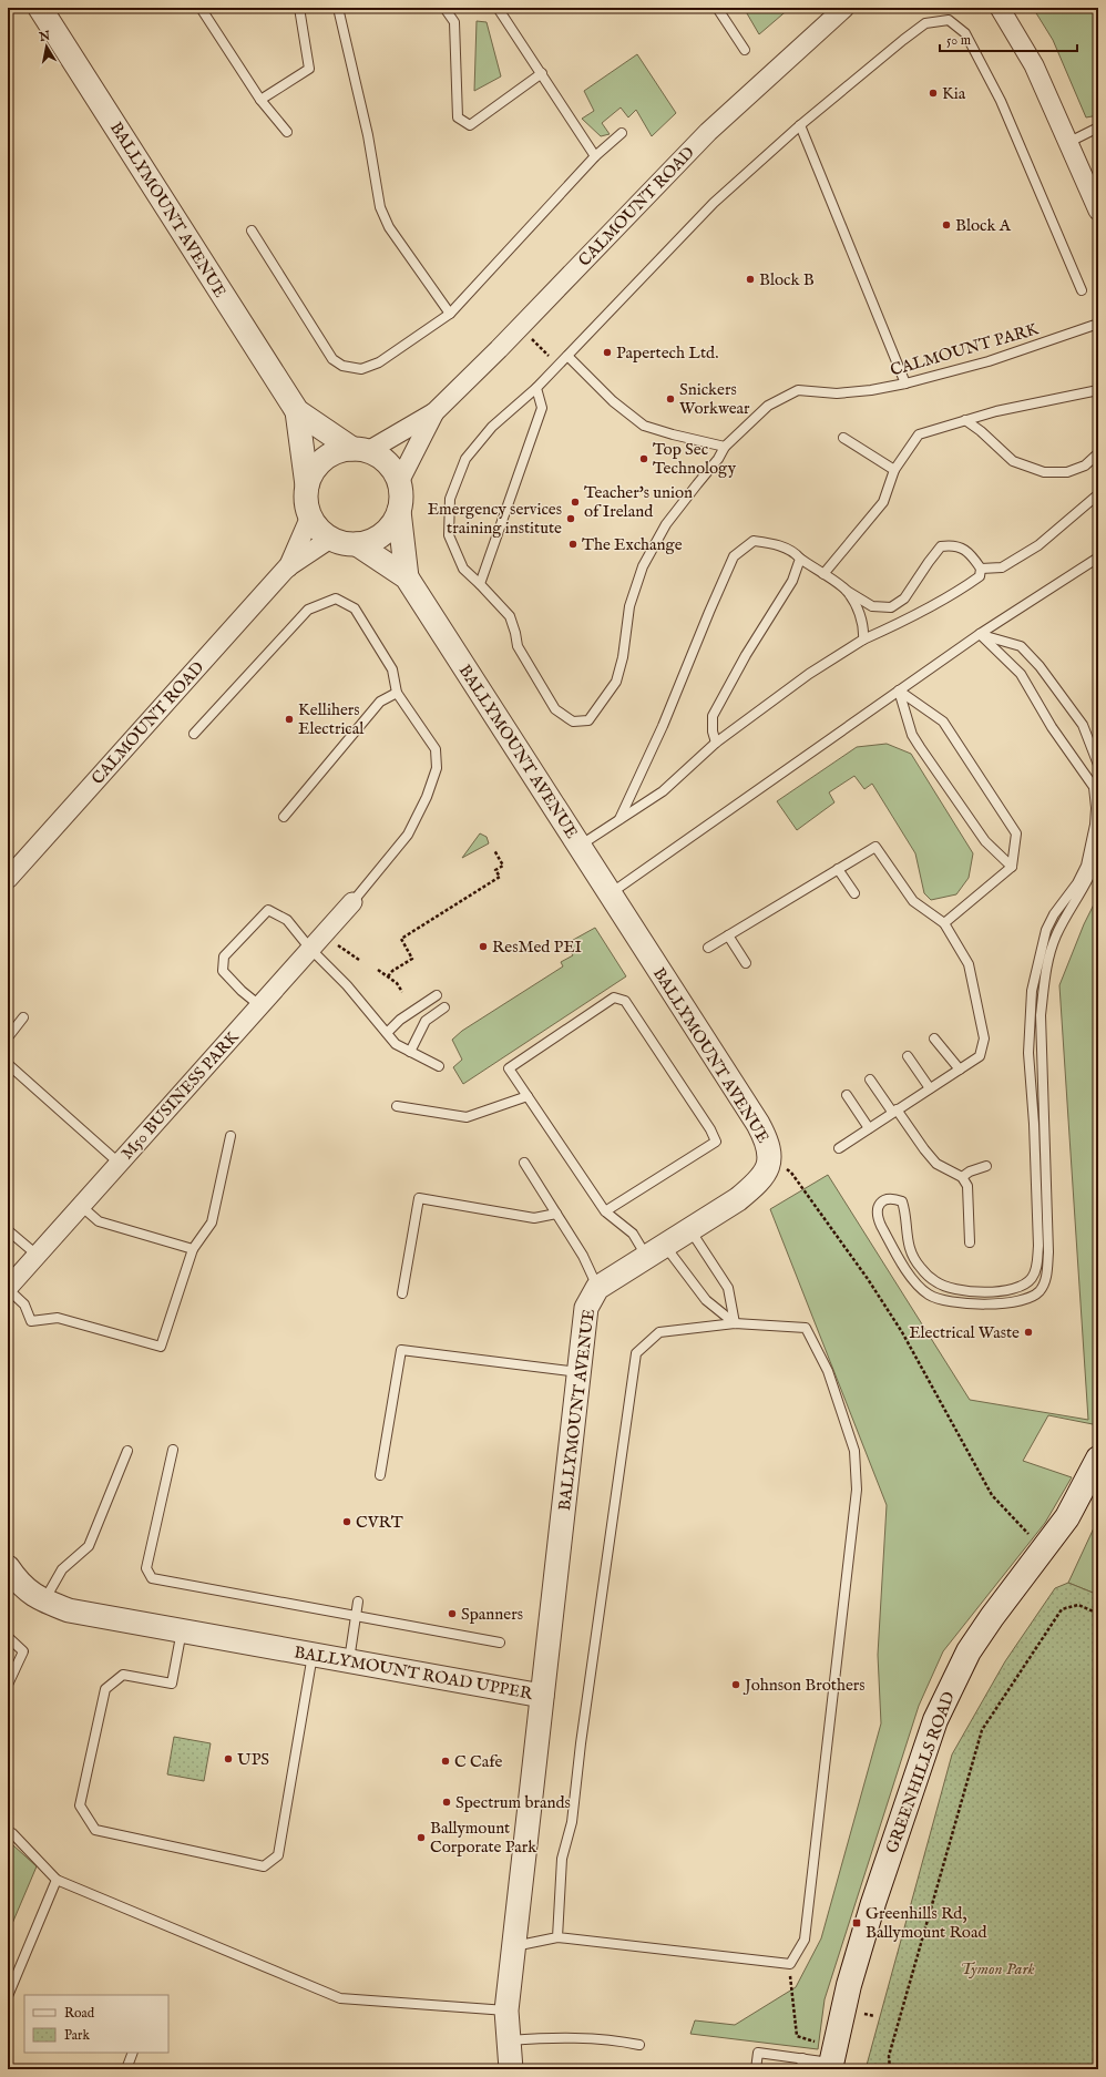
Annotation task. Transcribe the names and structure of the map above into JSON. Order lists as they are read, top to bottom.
{
  "streets": {
    "main road": ["GREENHILLS ROAD"],
    "street": [
      "CALMOUNT ROAD",
      "BALLYMOUNT AVENUE",
      "M50 BUSINESS PARK",
      "BALLYMOUNT ROAD UPPER"
    ],
    "lane": ["CALMOUNT PARK"]
  },
  "crossings": [
    ["CALMOUNT ROAD", "BALLYMOUNT AVENUE"],
    ["BALLYMOUNT AVENUE", "BALLYMOUNT ROAD UPPER"]
  ],
  "parks": ["Tymon Park"],
  "places": {
    "other": [
      "Kia",
      "Block A",
      "Block B",
      "Papertech Ltd.",
      "Snickers Workwear",
      "Top Sec Technology",
      "Teacher's union of Ireland",
      "Emergency services training institute",
      "The Exchange",
      "Kellihers Electrical",
      "ResMed PEI",
      "Electrical Waste",
      "CVRT",
      "Spanners",
      "Johnson Brothers",
      "UPS",
      "C Cafe",
      "Spectrum brands",
      "Ballymount Corporate Park"
    ],
    "transit": ["Greenhills Rd, Ballymount Road"]
  },
  "legend": ["Road", "Park"],
  "scale_bar": "50 m",
  "north": "top"
}
